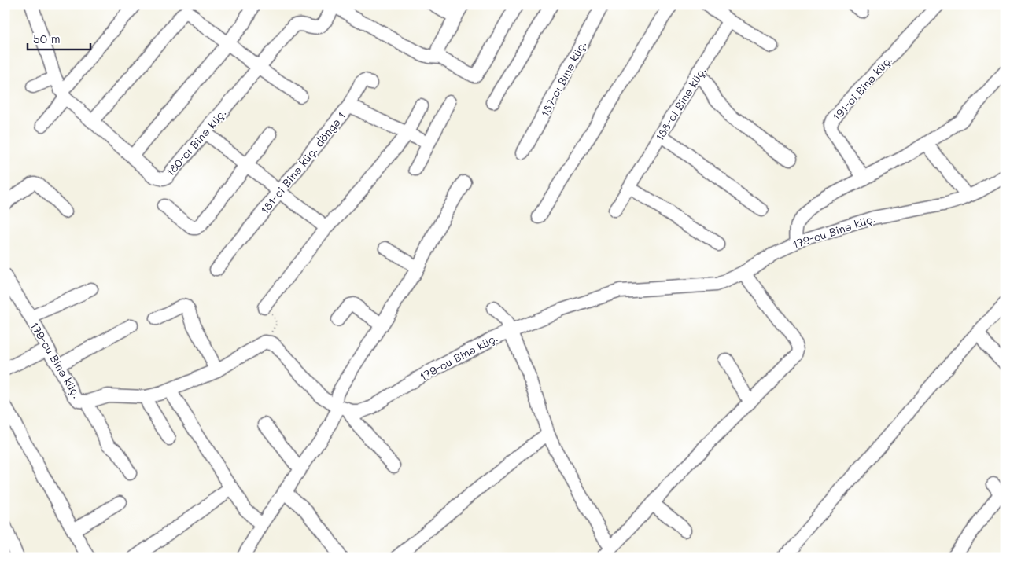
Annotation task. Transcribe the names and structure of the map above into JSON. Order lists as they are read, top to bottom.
{
  "streets": {
    "street": [
      "187-cı Binə küç.",
      "191-ci Binə küç.",
      "188-ci Binə küç.",
      "180-cı Binə küç.",
      "181-ci Binə küç. döngə 1",
      "179-cu Binə küç."
    ]
  },
  "scale_bar": "50 m"
}
